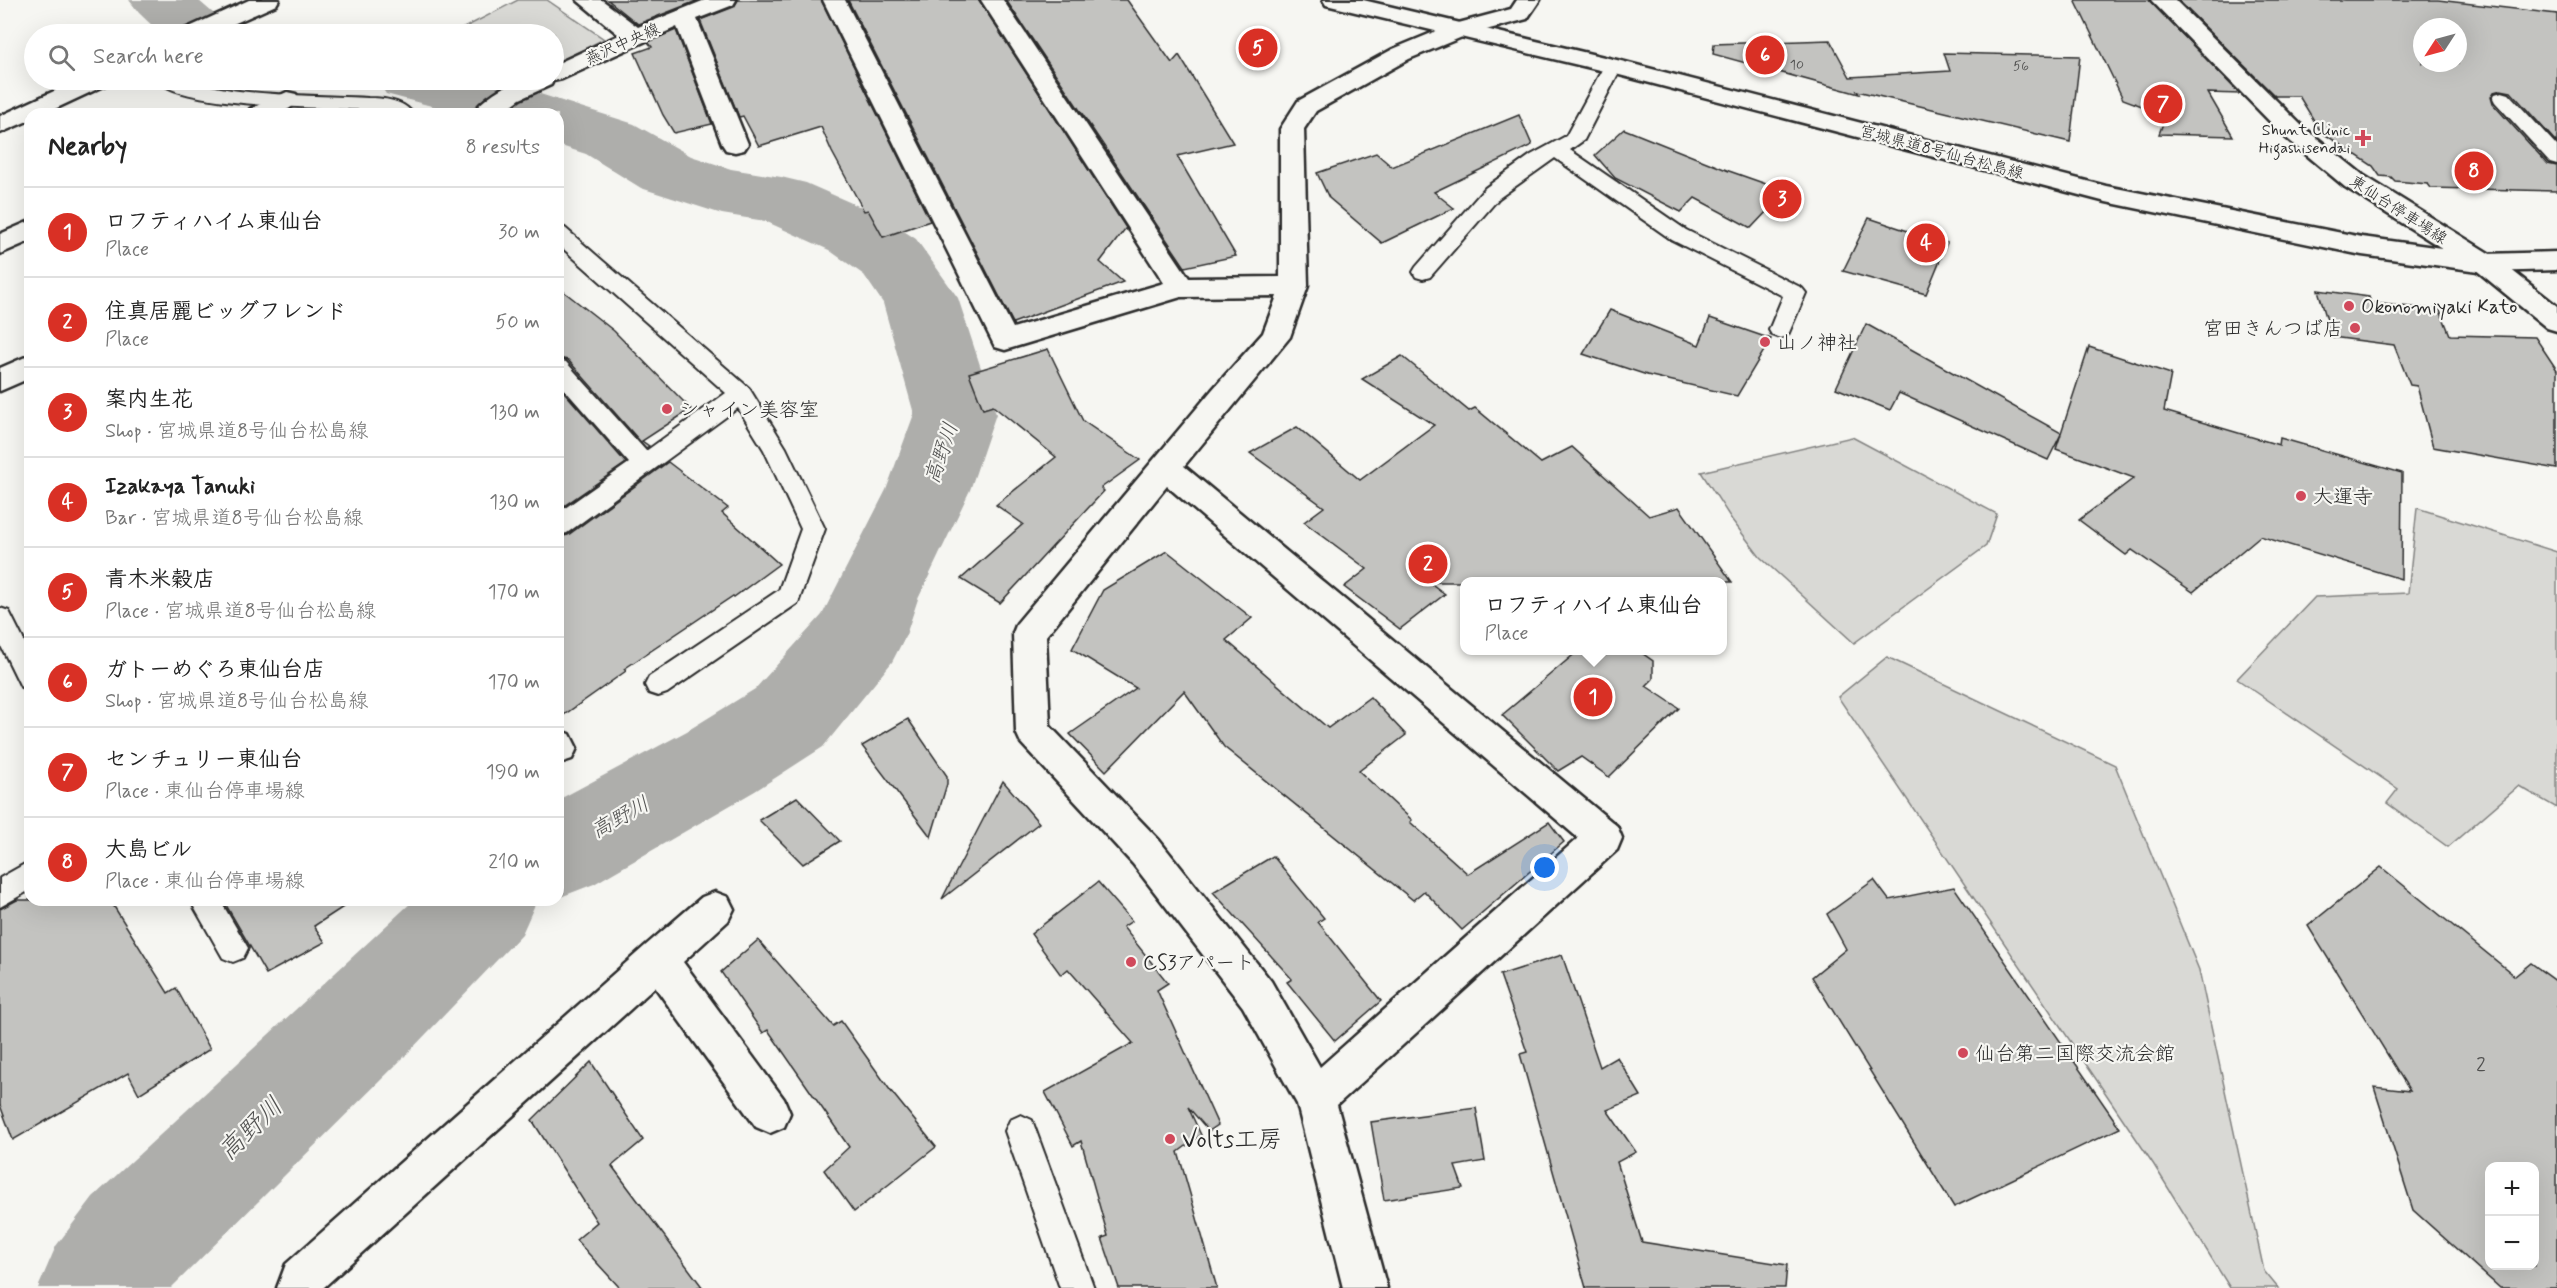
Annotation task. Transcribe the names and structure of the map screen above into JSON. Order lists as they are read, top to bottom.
{
  "streets": {
    "street": ["燕沢中央線", "宮城県道8号仙台松島線", "東仙台停車場線"]
  },
  "crossings": [
    ["宮城県道8号仙台松島線", "東仙台停車場線"]
  ],
  "water": ["高野川"],
  "places": {
    "health": ["Shunt Clinic Higashisendai"],
    "other": [
      "Okonomiyaki Kato",
      "宮田きんつば店",
      "山ノ神社",
      "シャイン美容室",
      "大運寺",
      "CS3アパート",
      "仙台第二国際交流会館",
      "Volts工房"
    ]
  },
  "house_numbers": ["10", "56", "2"],
  "north": "bottom left",
  "page": {
    "search": "Search here",
    "pins": [
      "5",
      "6",
      "7",
      "8",
      "3",
      "4",
      "2",
      "1"
    ],
    "heading": ["Nearby", "8 results"],
    "list": [
      {
        "mark": "1",
        "name": "ロフティハイム東仙台",
        "note": "Place",
        "value": "30 m"
      },
      {
        "mark": "2",
        "name": "住真居麗ビッグフレンド",
        "note": "Place",
        "value": "50 m"
      },
      {
        "mark": "3",
        "name": "案内生花",
        "note": "Shop · 宮城県道8号仙台松島線",
        "value": "130 m"
      },
      {
        "mark": "4",
        "name": "Izakaya Tanuki",
        "note": "Bar · 宮城県道8号仙台松島線",
        "value": "130 m"
      },
      {
        "mark": "5",
        "name": "青木米穀店",
        "note": "Place · 宮城県道8号仙台松島線",
        "value": "170 m"
      },
      {
        "mark": "6",
        "name": "ガトーめぐろ東仙台店",
        "note": "Shop · 宮城県道8号仙台松島線",
        "value": "170 m"
      },
      {
        "mark": "7",
        "name": "センチュリー東仙台",
        "note": "Place · 東仙台停車場線",
        "value": "190 m"
      },
      {
        "mark": "8",
        "name": "大島ビル",
        "note": "Place · 東仙台停車場線",
        "value": "210 m"
      }
    ],
    "popup": ["ロフティハイム東仙台", "Place"],
    "map_buttons": ["+", "−"]
  }
}
